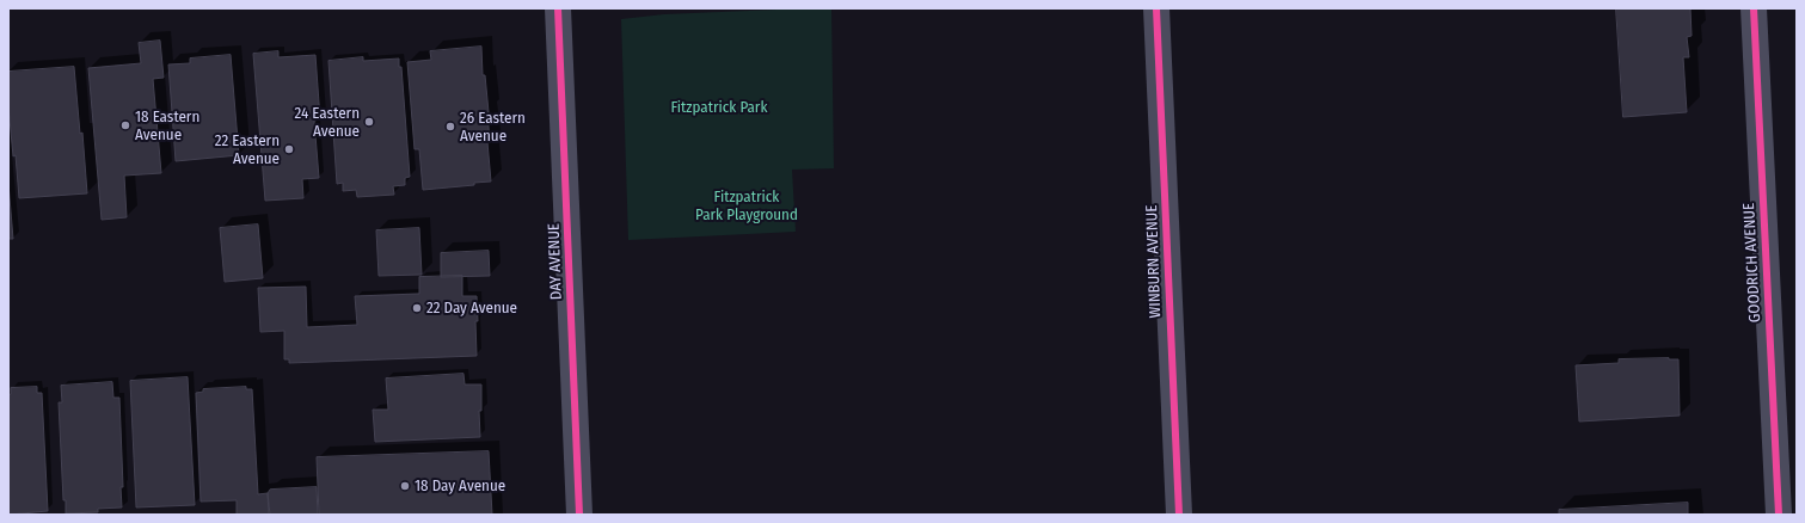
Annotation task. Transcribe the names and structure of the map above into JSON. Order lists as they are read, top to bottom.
{
  "streets": {
    "street": ["DAY AVENUE", "WINBURN AVENUE", "GOODRICH AVENUE"]
  },
  "parks": ["Fitzpatrick Park", "Fitzpatrick Park Playground"],
  "places": [
    "24 Eastern Avenue",
    "18 Eastern Avenue",
    "26 Eastern Avenue",
    "22 Eastern Avenue",
    "22 Day Avenue",
    "18 Day Avenue"
  ]
}
